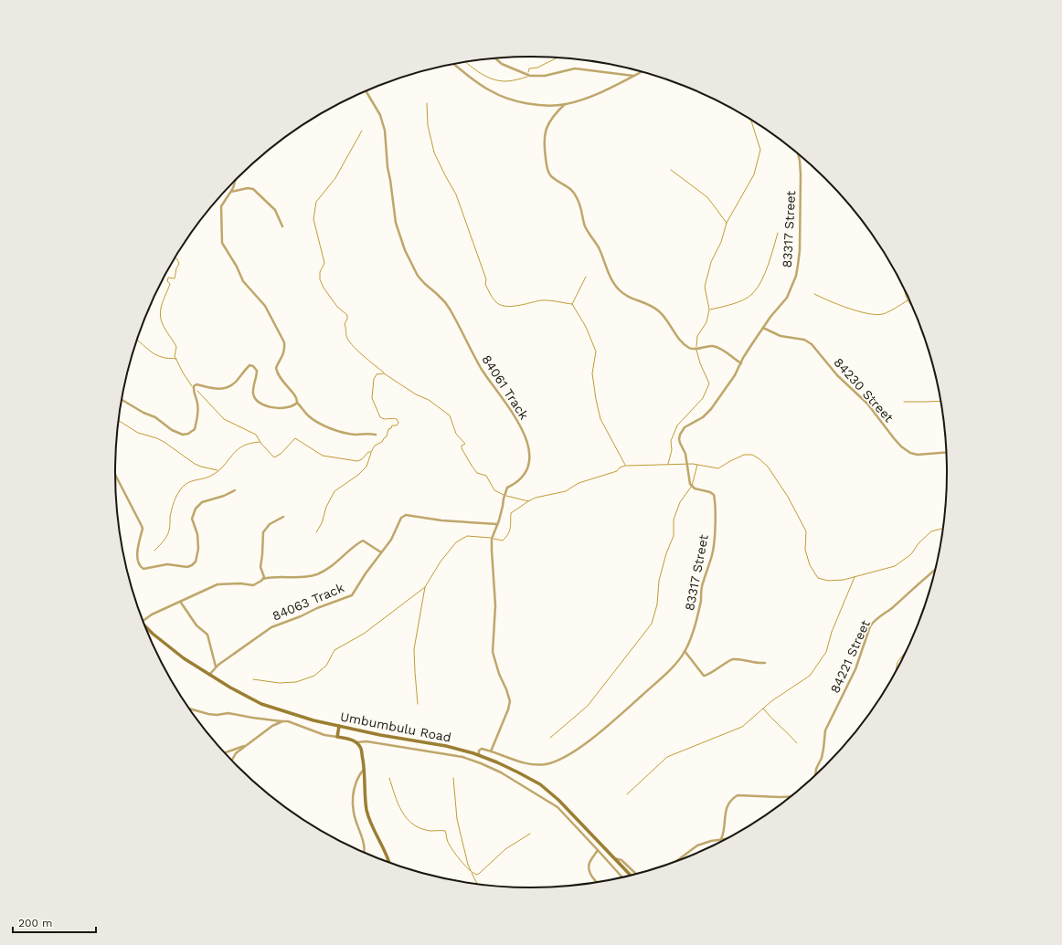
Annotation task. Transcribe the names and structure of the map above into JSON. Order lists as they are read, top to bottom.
{
  "streets": {
    "main road": ["Umbumbulu Road"],
    "street": [
      "83317 Street",
      "84061 Track",
      "84230 Street",
      "84063 Track",
      "84221 Street"
    ]
  },
  "crossings": [
    ["83317 Street", "84061 Track"],
    ["83317 Street", "84230 Street"],
    ["84061 Track", "84063 Track"],
    ["84063 Track", "Umbumbulu Road"]
  ],
  "scale_bar": "200 m"
}
